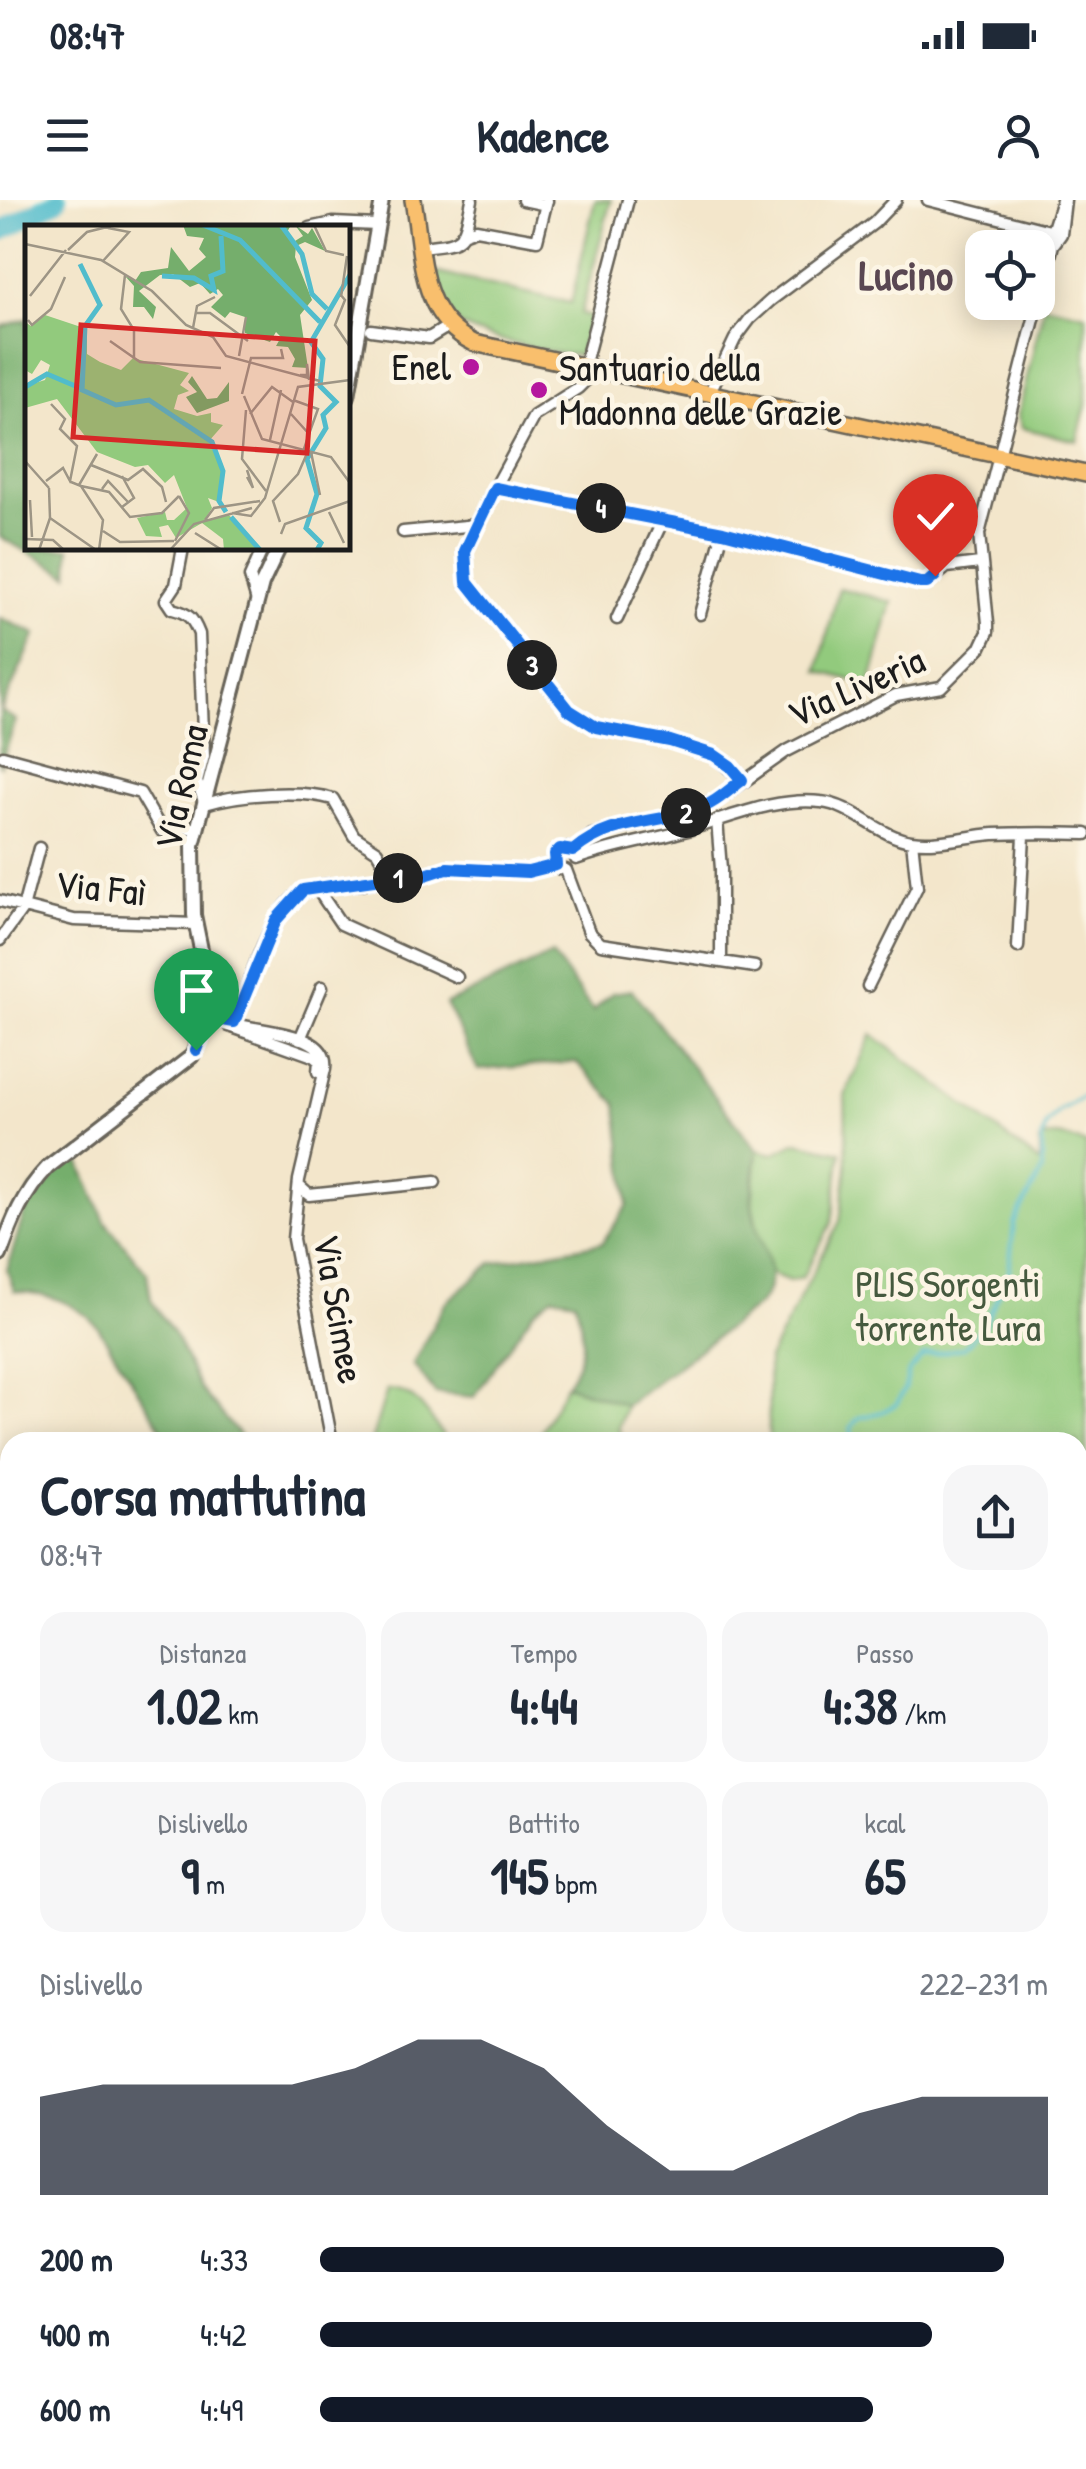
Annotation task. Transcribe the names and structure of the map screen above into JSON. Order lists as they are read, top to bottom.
{
  "streets": {
    "street": [
      "Via Liveria",
      "Via Roma",
      "Via Faì",
      "Via Scimee"
    ]
  },
  "crossings": [
    ["Via Roma", "Via Faì"]
  ],
  "districts": ["Lucino"],
  "parks": ["PLIS Sorgenti torrente Lura"],
  "places": ["Enel", "Santuario della Madonna delle Grazie"],
  "page": {
    "status": "08:47",
    "header": "Kadence",
    "pins": [
      "4",
      "3",
      "2",
      "1"
    ],
    "heading": ["Corsa mattutina", "08:47"],
    "stats": [
      ["Distanza", "1.02 km"],
      ["Tempo", "4:44"],
      ["Passo", "4:38 /km"],
      ["Dislivello", "9 m"],
      ["Battito", "145 bpm"],
      ["kcal", "65"]
    ],
    "chart": ["Dislivello", "222–231 m"],
    "list": [
      {
        "name": "200 m",
        "note": "4:33"
      },
      {
        "name": "400 m",
        "note": "4:42"
      },
      {
        "name": "600 m",
        "note": "4:49"
      }
    ]
  }
}
